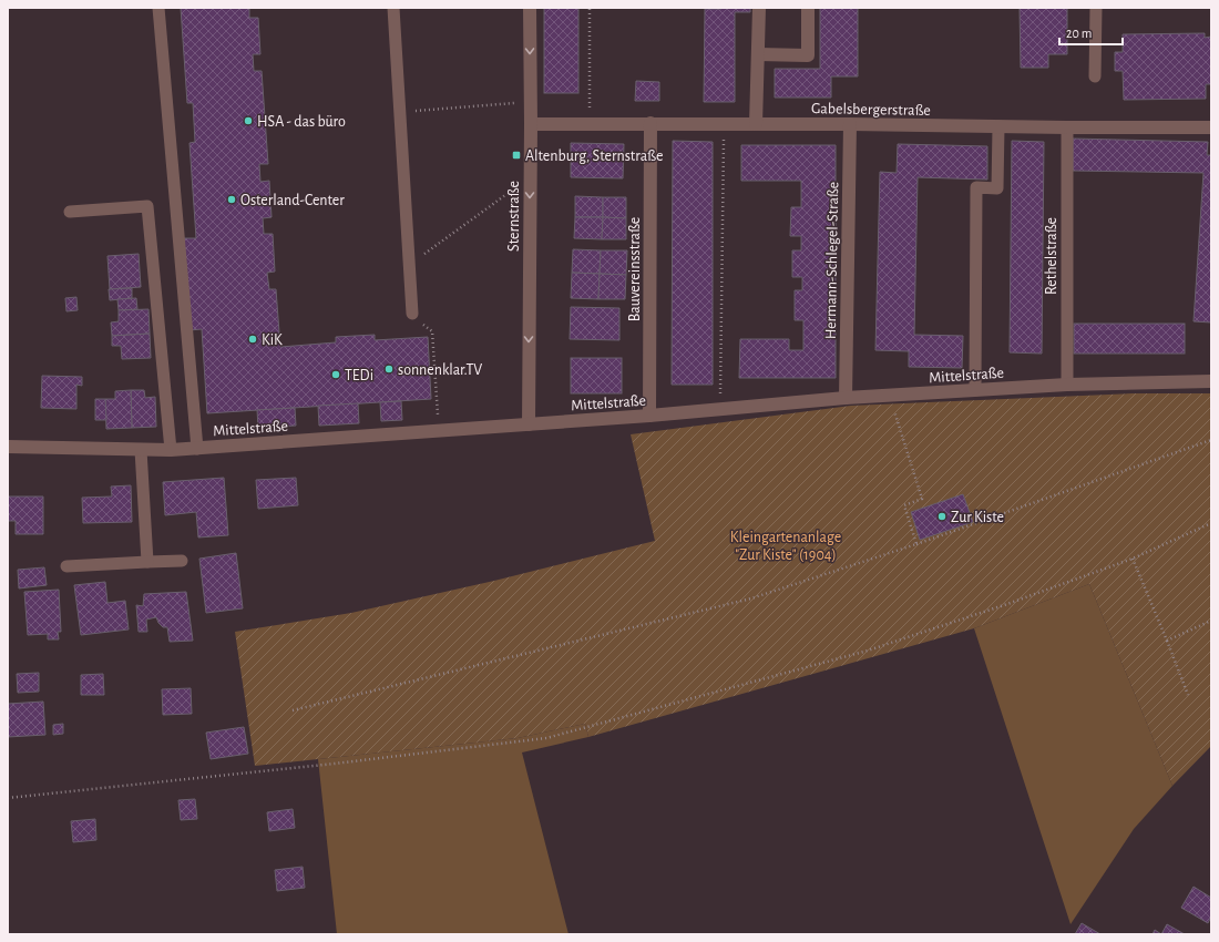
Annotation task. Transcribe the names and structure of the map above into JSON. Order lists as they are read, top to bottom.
{
  "streets": {
    "street": [
      "Gabelsbergerstraße",
      "Sternstraße",
      "Hermann-Schlegel-Straße",
      "Bauvereinsstraße",
      "Mittelstraße"
    ],
    "lane": ["Rethelstraße"]
  },
  "crossings": [
    ["Gabelsbergerstraße", "Sternstraße"],
    ["Gabelsbergerstraße", "Rethelstraße"],
    ["Gabelsbergerstraße", "Hermann-Schlegel-Straße"],
    ["Gabelsbergerstraße", "Bauvereinsstraße"],
    ["Sternstraße", "Mittelstraße"],
    ["Rethelstraße", "Mittelstraße"],
    ["Hermann-Schlegel-Straße", "Mittelstraße"],
    ["Bauvereinsstraße", "Mittelstraße"]
  ],
  "one_way": ["Sternstraße"],
  "parks": ["Kleingartenanlage \"Zur Kiste\" (1904)"],
  "places": {
    "other": [
      "HSA - das büro",
      "Osterland-Center",
      "KiK",
      "sonnenklar.TV",
      "TEDi",
      "Zur Kiste"
    ],
    "transit": ["Altenburg, Sternstraße"]
  },
  "scale_bar": "20 m"
}
